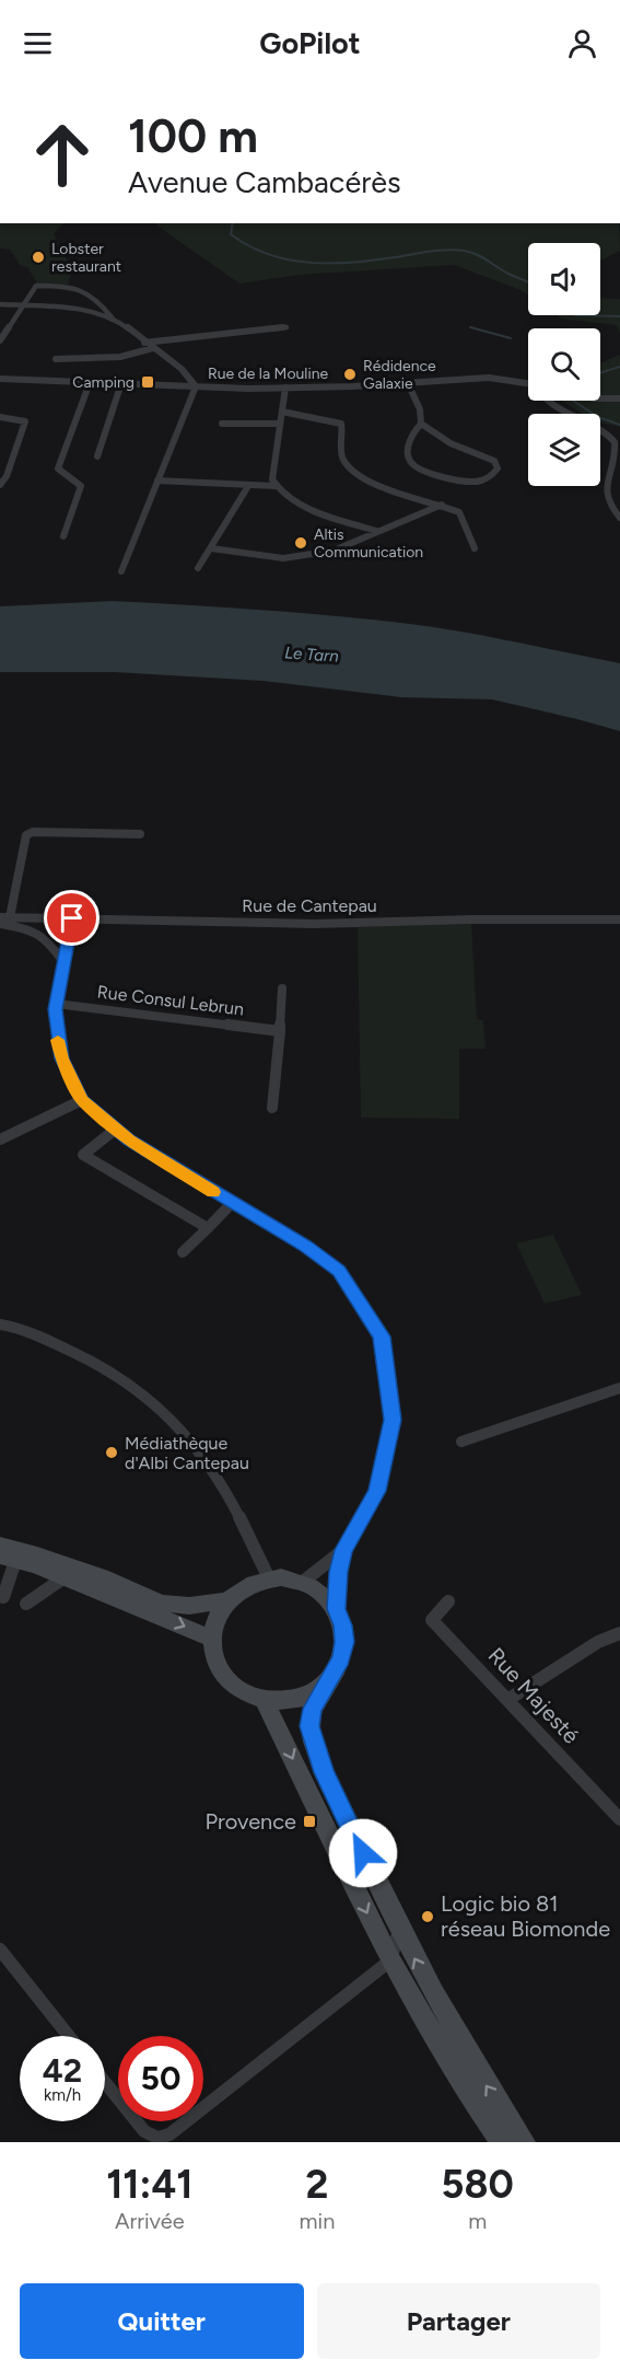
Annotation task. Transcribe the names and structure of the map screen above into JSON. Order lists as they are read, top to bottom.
{
  "streets": {
    "street": [
      "Rue de la Mouline",
      "Rue de Cantepau",
      "Rue Consul Lebrun",
      "Rue Majesté"
    ]
  },
  "water": ["Le Tarn"],
  "places": {
    "other": [
      "Lobster restaurant",
      "Rédidence Galaxie",
      "Altis Communication",
      "Médiathèque d'Albi Cantepau",
      "Logic bio 81 réseau Biomonde"
    ],
    "transit": ["Camping", "Provence"]
  },
  "page": {
    "header": "GoPilot",
    "turn": ["100 m", "Avenue Cambacérès"],
    "speed": "42 km/h",
    "limit": "50",
    "eta": [
      "11:41",
      "Arrivée",
      "2",
      "min",
      "580",
      "m"
    ],
    "buttons": ["Quitter", "Partager"]
  }
}
